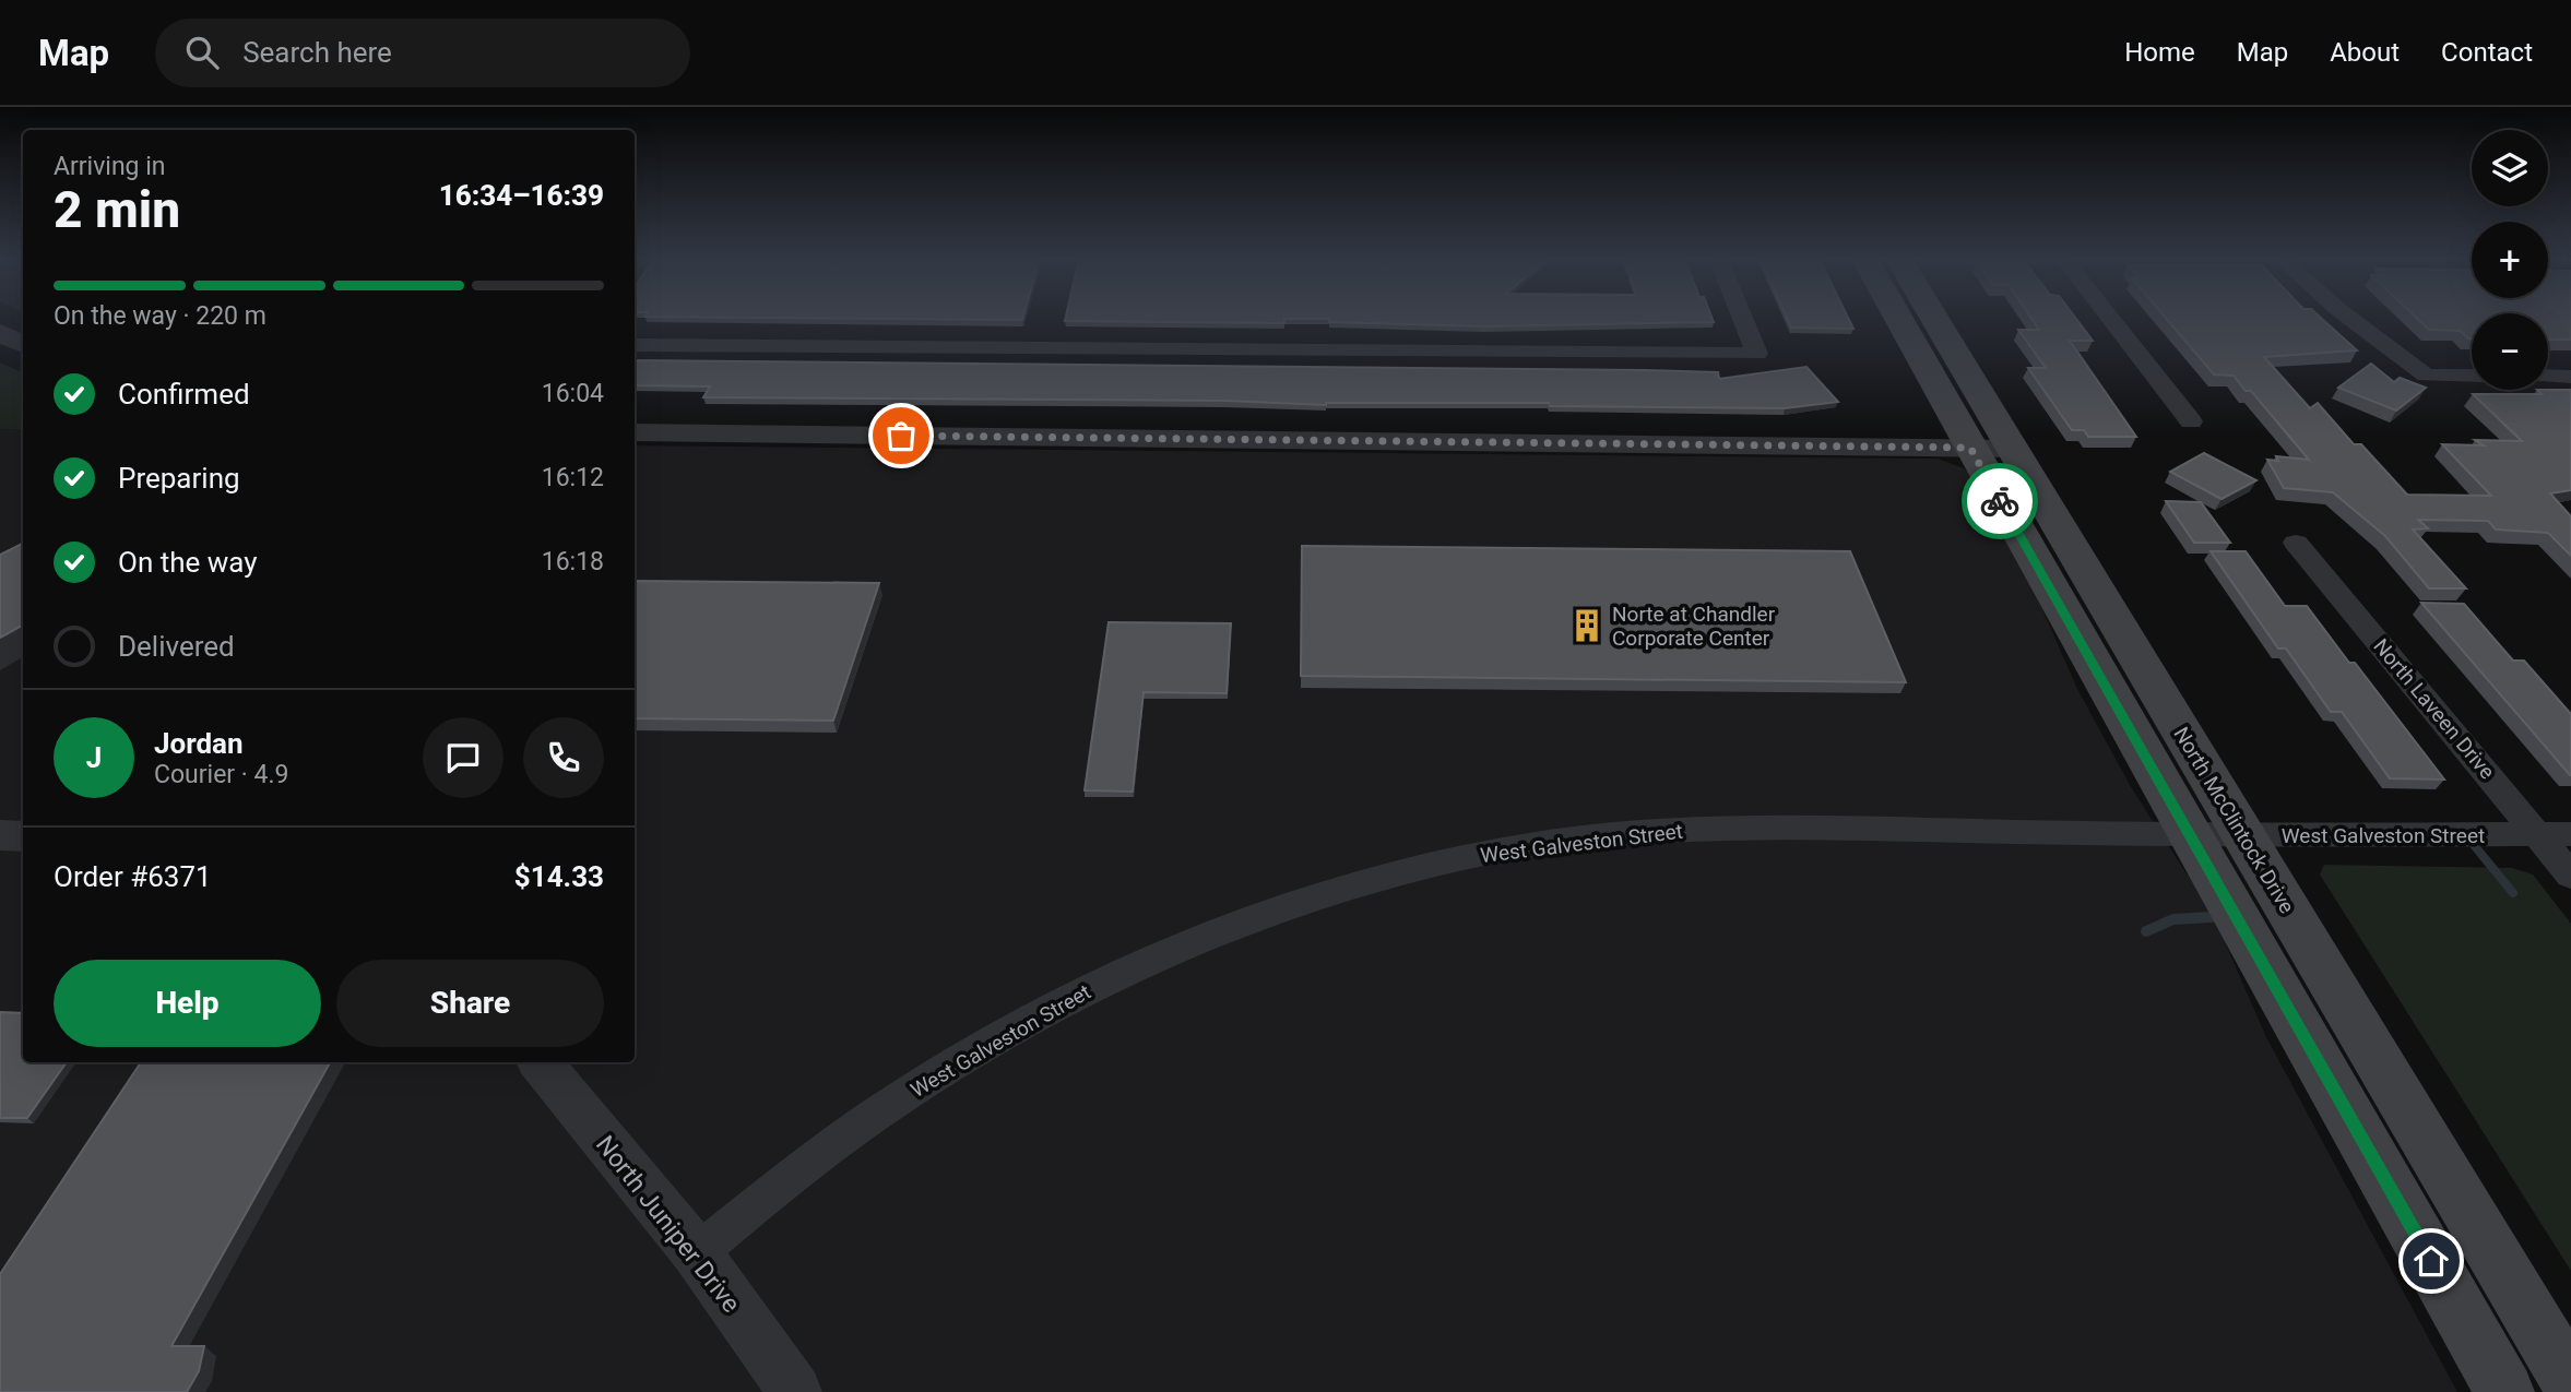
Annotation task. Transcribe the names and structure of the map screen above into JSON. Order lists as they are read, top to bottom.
{
  "streets": {
    "main road": ["North McClintock Drive"],
    "street": ["North Laveen Drive", "West Galveston Street", "North Juniper Drive"]
  },
  "crossings": [
    ["North Laveen Drive", "West Galveston Street"],
    ["North McClintock Drive", "West Galveston Street"],
    ["West Galveston Street", "North Juniper Drive"]
  ],
  "places": {
    "building": ["Norte at Chandler Corporate Center"]
  },
  "page": {
    "header": "Map",
    "search": "Search here",
    "nav": [
      "Home",
      "Map",
      "About",
      "Contact"
    ],
    "map_buttons": ["+", "−"],
    "heading": ["2 min", "Arriving in", "16:34–16:39"],
    "panel": [
      "Jordan",
      "Courier · 4.9",
      "Order #6371",
      "$14.33"
    ],
    "bar": "On the way · 220 m",
    "list": [
      ["Confirmed", "16:04"],
      ["Preparing", "16:12"],
      ["On the way", "16:18"],
      "Delivered"
    ],
    "round": "J",
    "buttons": ["Help", "Share"]
  }
}
